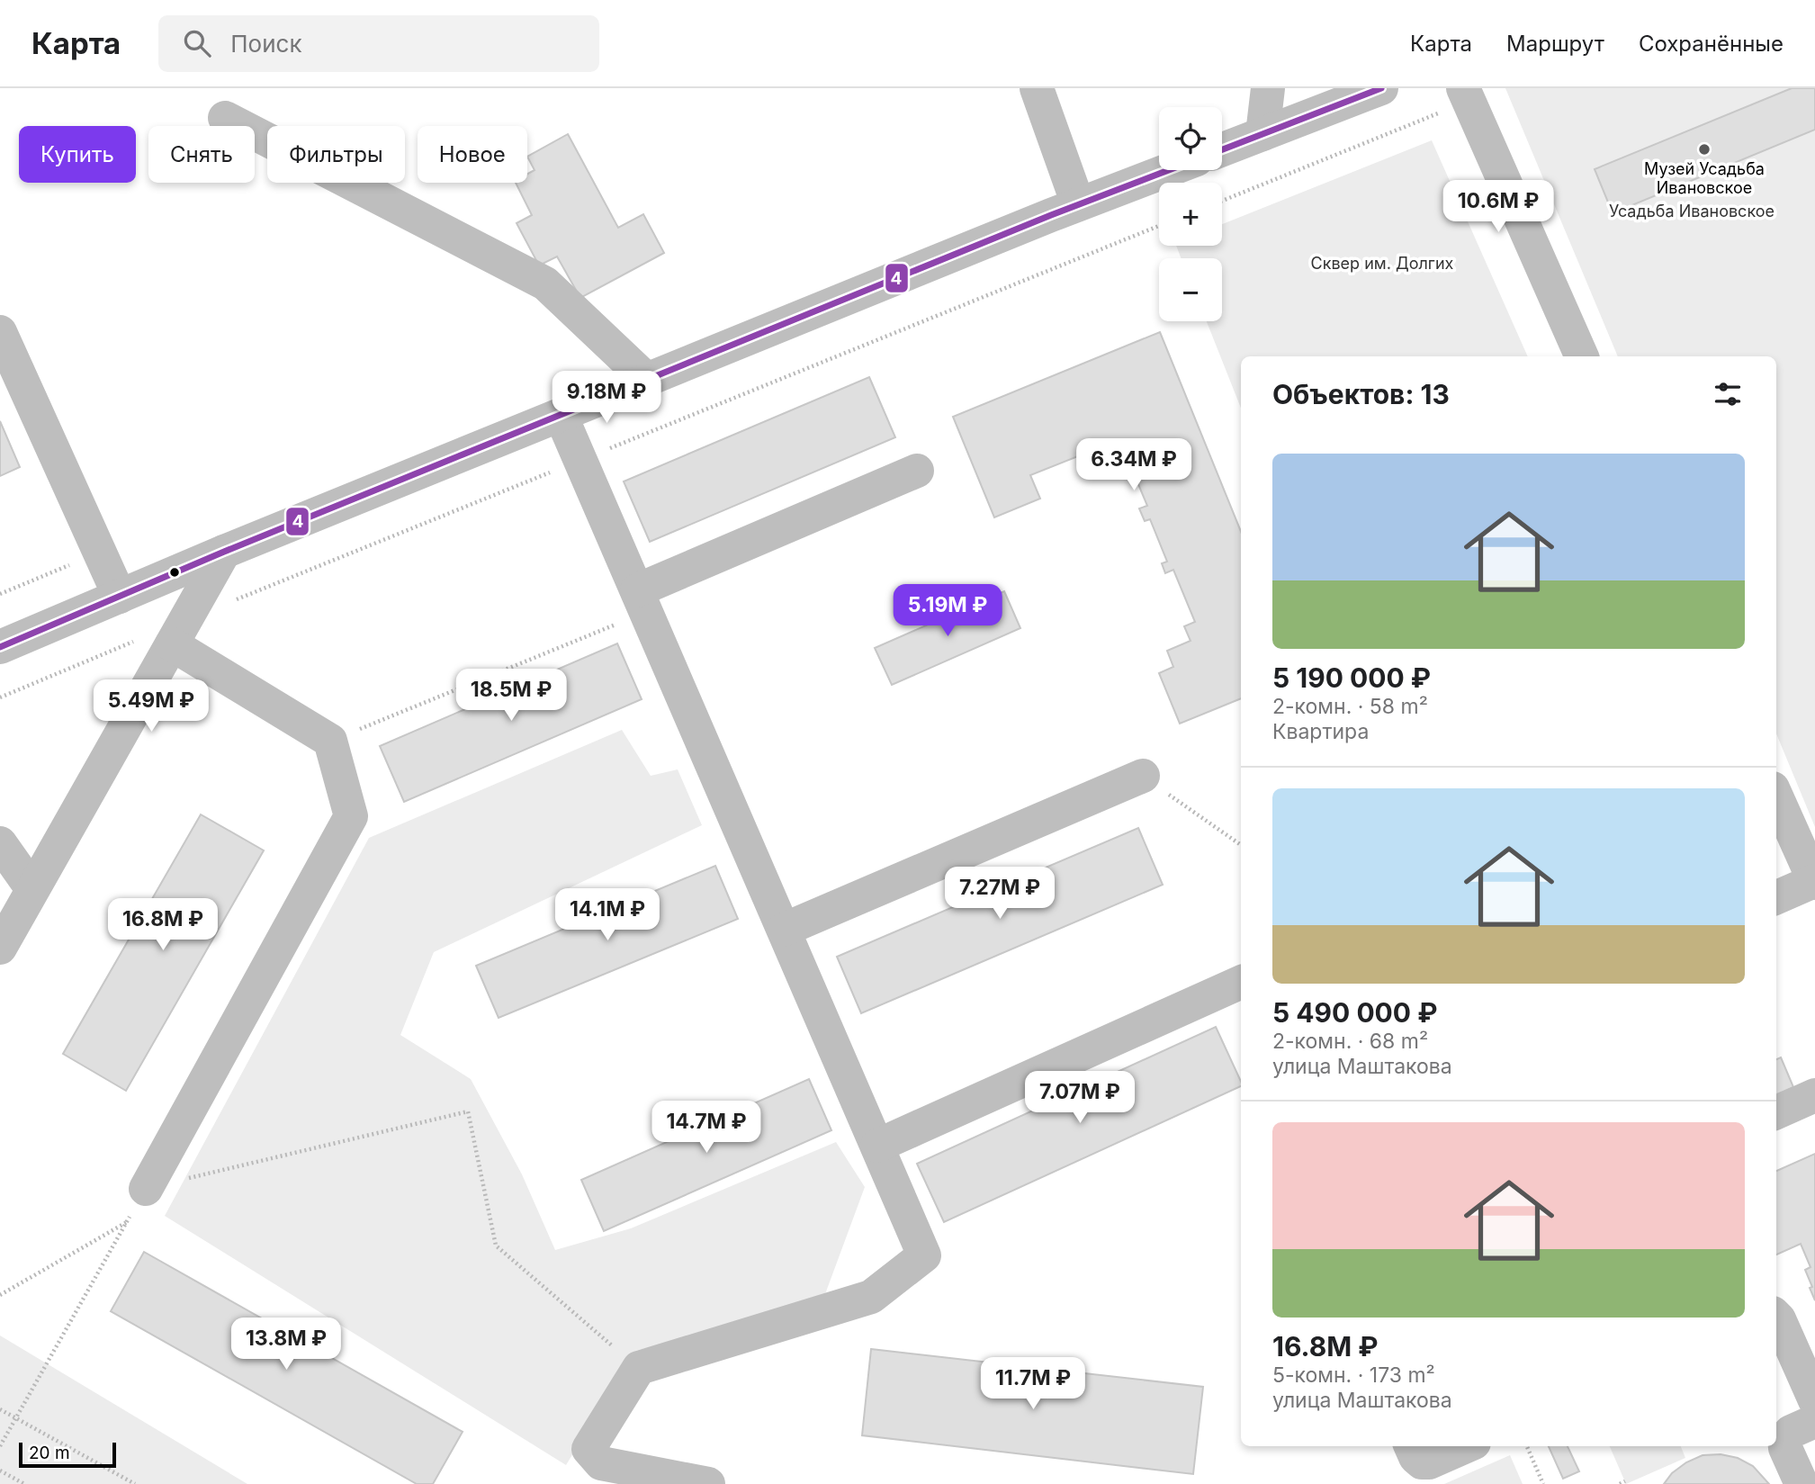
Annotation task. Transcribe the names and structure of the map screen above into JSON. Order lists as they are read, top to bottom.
{
  "parks": ["Усадьба Ивановское", "Сквер им. Долгих"],
  "places": ["Музей Усадьба Ивановское"],
  "lines": ["transit line 4"],
  "scale_bar": "20 m",
  "page": {
    "header": "Карта",
    "search": "Поиск",
    "nav": ["Карта", "Маршрут", "Сохранённые"],
    "map_buttons": ["+", "−"],
    "chip": [
      "Купить",
      "Снять",
      "Фильтры",
      "Новое"
    ],
    "price": [
      "10.6M ₽",
      "9.18M ₽",
      "6.34M ₽",
      "5.19M ₽",
      "18.5M ₽",
      "5.49M ₽",
      "7.27M ₽",
      "14.1M ₽",
      "16.8M ₽",
      "7.07M ₽",
      "14.7M ₽",
      "13.8M ₽",
      "11.7M ₽"
    ],
    "heading": "Объектов: 13",
    "list": [
      {
        "name": "5 190 000 ₽",
        "note": "2-комн. · 58 m² · Квартира"
      },
      {
        "name": "5 490 000 ₽",
        "note": "2-комн. · 68 m² · улица Маштакова"
      },
      {
        "name": "16.8M ₽",
        "note": "5-комн. · 173 m² · улица Маштакова"
      }
    ],
    "scale": "20 m"
  }
}
